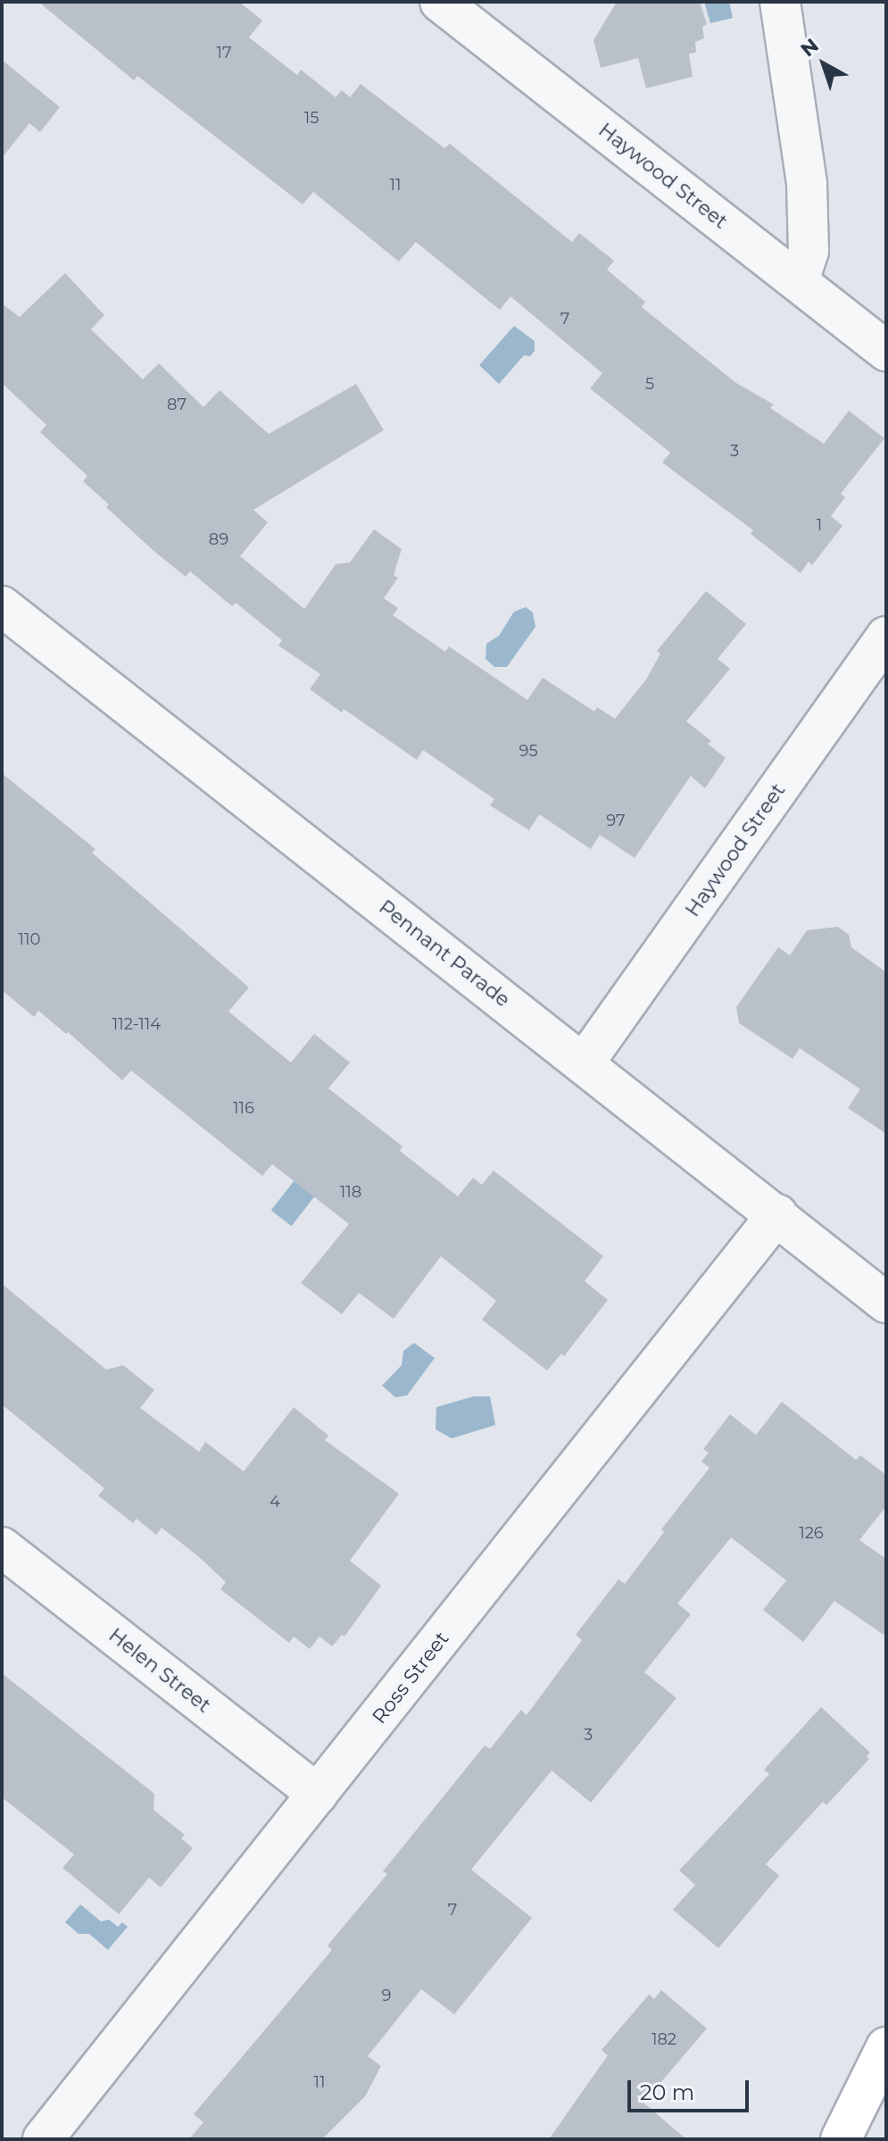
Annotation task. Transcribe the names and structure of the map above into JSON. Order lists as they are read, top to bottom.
{
  "streets": {
    "street": [
      "Haywood Street",
      "Pennant Parade",
      "Helen Street",
      "Ross Street"
    ]
  },
  "crossings": [
    ["Haywood Street", "Pennant Parade"],
    ["Pennant Parade", "Ross Street"],
    ["Helen Street", "Ross Street"]
  ],
  "house_numbers": [
    "17",
    "15",
    "11",
    "7",
    "5",
    "87",
    "3",
    "1",
    "89",
    "95",
    "97",
    "110",
    "112-114",
    "116",
    "118",
    "4",
    "126",
    "3",
    "7",
    "9",
    "182",
    "11"
  ],
  "scale_bar": "20 m",
  "north": "top left"
}
